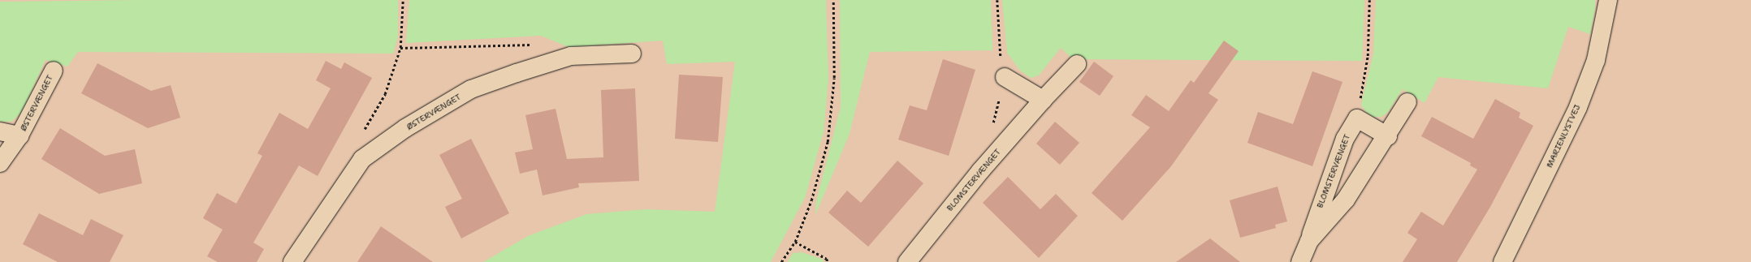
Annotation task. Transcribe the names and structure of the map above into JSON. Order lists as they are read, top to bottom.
{
  "streets": {
    "street": ["ØSTERVÆNGET", "MARIENLYSTVEJ", "BLOMSTERVÆNGET"]
  }
}
